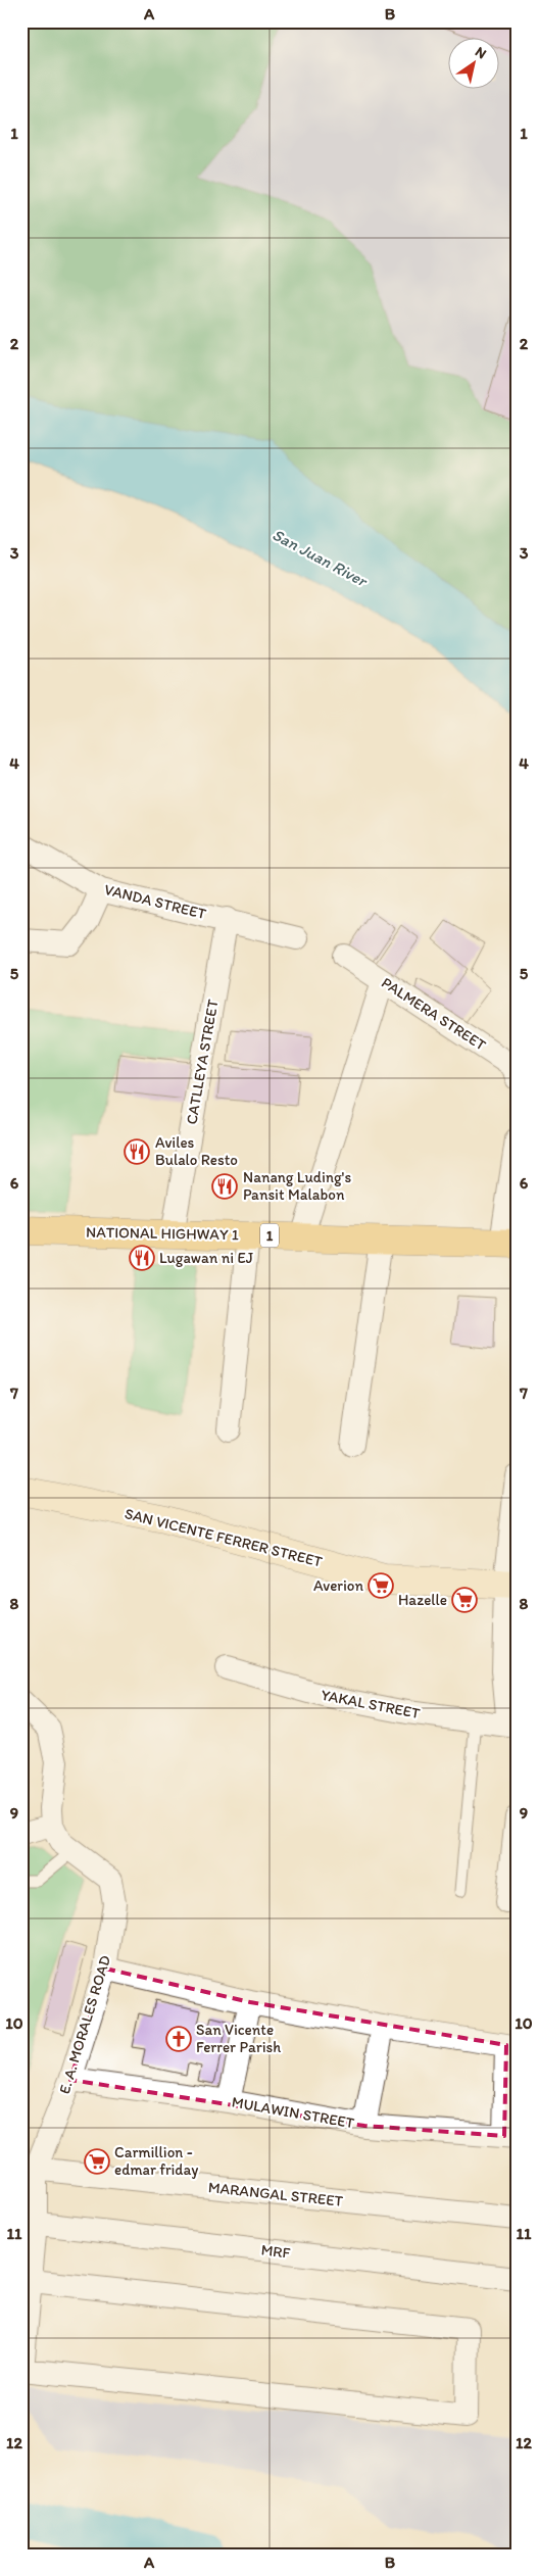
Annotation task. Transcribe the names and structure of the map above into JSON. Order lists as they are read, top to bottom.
{
  "streets": {
    "highway": ["NATIONAL HIGHWAY 1", "1"],
    "street": [
      "VANDA STREET",
      "PALMERA STREET",
      "CATLLEYA STREET",
      "SAN VICENTE FERRER STREET",
      "YAKAL STREET",
      "E. A. MORALES ROAD",
      "MULAWIN STREET",
      "MARANGAL STREET",
      "MRF"
    ]
  },
  "crossings": [
    ["VANDA STREET", "CATLLEYA STREET"],
    ["CATLLEYA STREET", "NATIONAL HIGHWAY 1"],
    ["E. A. MORALES ROAD", "MULAWIN STREET"],
    ["E. A. MORALES ROAD", "MARANGAL STREET"]
  ],
  "water": ["San Juan River"],
  "places": {
    "restaurant": ["Aviles Bulalo Resto", "Nanang Luding's Pansit Malabon", "Lugawan ni EJ"],
    "supermarket": ["Averion", "Hazelle", "Carmillion - edmar friday"],
    "church": ["San Vicente Ferrer Parish"]
  },
  "north": "top right",
  "grid": {
    "columns": ["A", "B"],
    "rows": [
      "1",
      "2",
      "3",
      "4",
      "5",
      "6",
      "7",
      "8",
      "9",
      "10",
      "11",
      "12"
    ]
  }
}
